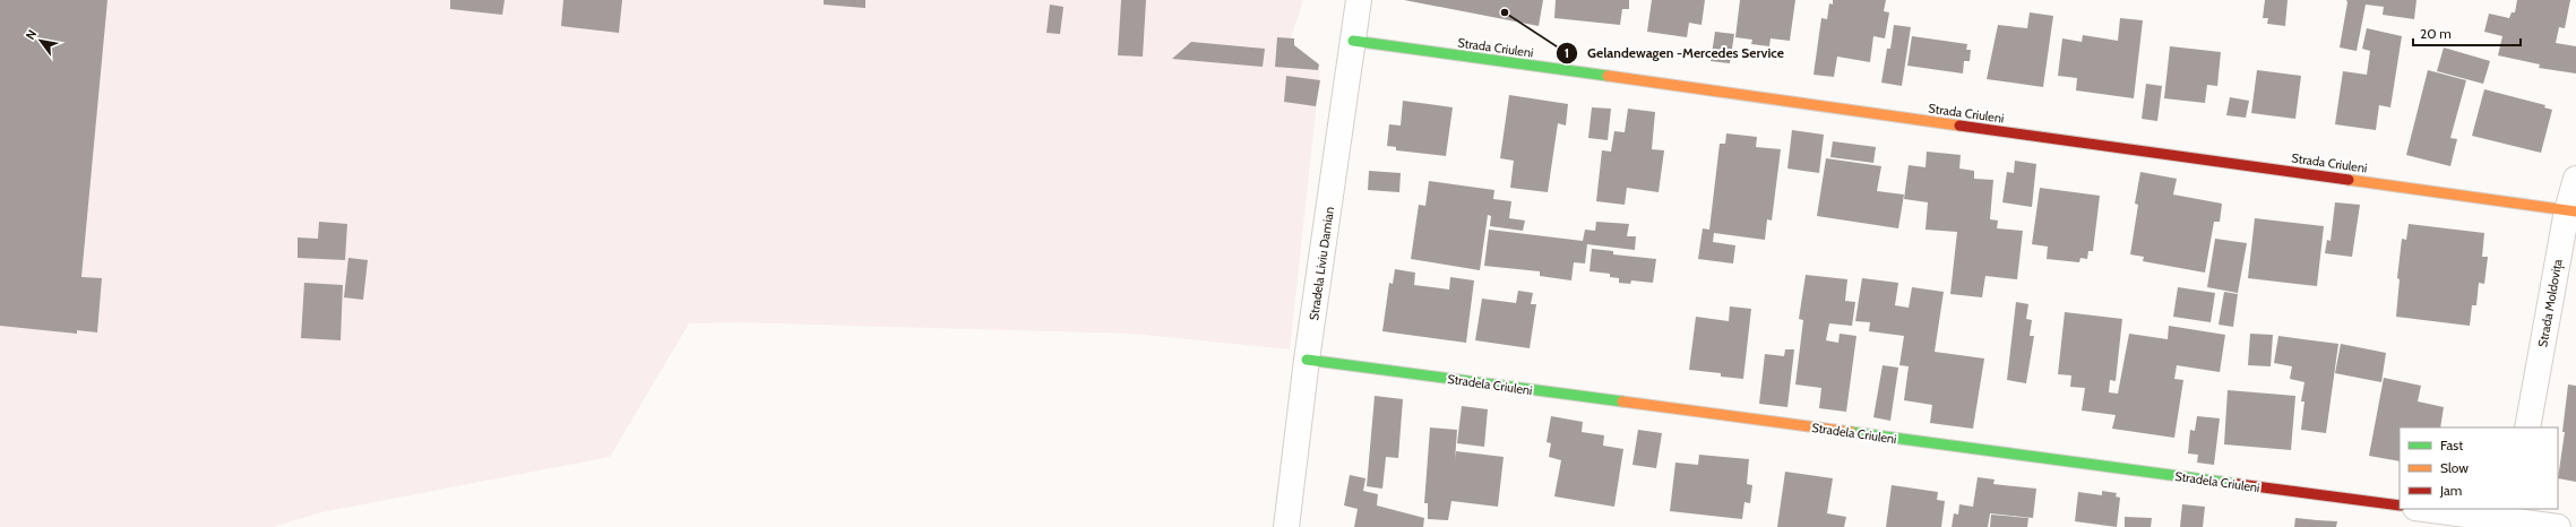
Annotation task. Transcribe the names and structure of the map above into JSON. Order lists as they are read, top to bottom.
{
  "streets": {
    "street": [
      "Strada Criuleni",
      "Stradela Liviu Damian",
      "Strada Moldovița",
      "Stradela Criuleni"
    ]
  },
  "crossings": [
    ["Strada Criuleni", "Stradela Liviu Damian"],
    ["Strada Criuleni", "Strada Moldovița"],
    ["Stradela Liviu Damian", "Stradela Criuleni"]
  ],
  "places": ["Gelandewagen -Mercedes Service"],
  "legend": ["Fast", "Slow", "Jam"],
  "scale_bar": "20 m",
  "north": "top left"
}
